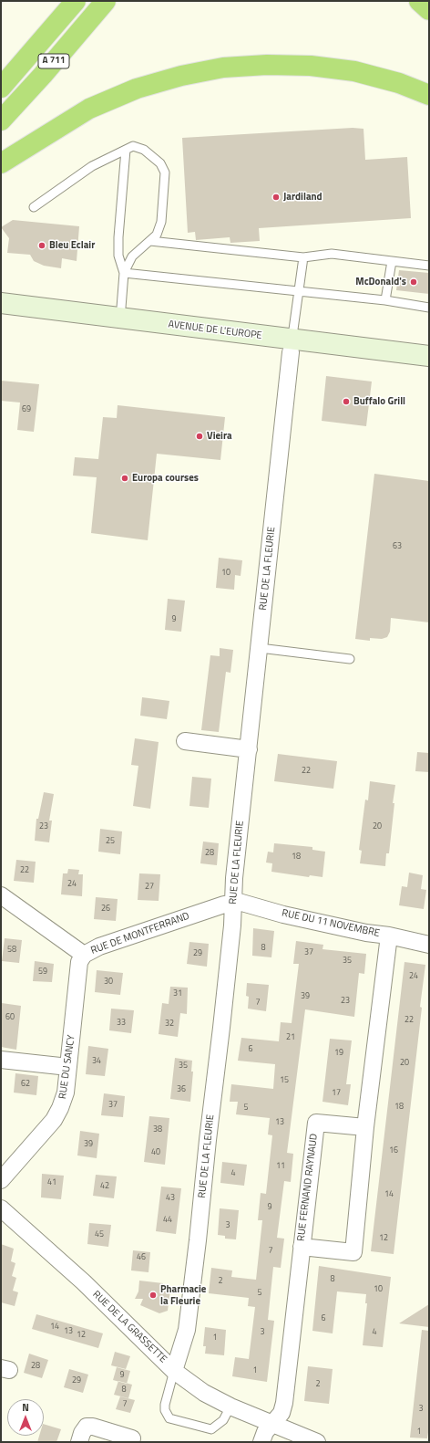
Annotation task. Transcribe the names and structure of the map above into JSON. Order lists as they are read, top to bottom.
{
  "streets": {
    "highway": ["A 711"],
    "main road": ["AVENUE DE L'EUROPE"],
    "street": [
      "RUE DE LA FLEURIE",
      "RUE DU 11 NOVEMBRE",
      "RUE DE MONTFERRAND",
      "RUE DU SANCY",
      "RUE FERNAND RAYNAUD",
      "RUE DE LA GRASSETTE"
    ]
  },
  "crossings": [
    ["AVENUE DE L'EUROPE", "RUE DE LA FLEURIE"],
    ["RUE DE LA FLEURIE", "RUE DU 11 NOVEMBRE"],
    ["RUE DE LA FLEURIE", "RUE DE MONTFERRAND"],
    ["RUE DE LA FLEURIE", "RUE DE LA GRASSETTE"],
    ["RUE DU 11 NOVEMBRE", "RUE DE MONTFERRAND"],
    ["RUE DE MONTFERRAND", "RUE DU SANCY"],
    ["RUE FERNAND RAYNAUD", "RUE DE LA GRASSETTE"]
  ],
  "places": [
    "Jardiland",
    "Bleu Eclair",
    "McDonald's",
    "Buffalo Grill",
    "Vieira",
    "Europa courses",
    "Pharmacie la Fleurie"
  ],
  "house_numbers": [
    "69",
    "63",
    "10",
    "9",
    "22",
    "23",
    "20",
    "25",
    "28",
    "18",
    "22",
    "24",
    "27",
    "26",
    "8",
    "58",
    "37",
    "29",
    "35",
    "59",
    "24",
    "30",
    "31",
    "39",
    "23",
    "7",
    "60",
    "22",
    "33",
    "32",
    "21",
    "6",
    "19",
    "34",
    "20",
    "35",
    "15",
    "62",
    "36",
    "17",
    "37",
    "18",
    "5",
    "13",
    "38",
    "39",
    "16",
    "40",
    "11",
    "4",
    "41",
    "42",
    "14",
    "43",
    "9",
    "44",
    "3",
    "45",
    "12",
    "7",
    "46",
    "8",
    "2",
    "10",
    "5",
    "6",
    "14",
    "13",
    "3",
    "4",
    "12",
    "1",
    "28",
    "1",
    "9",
    "29",
    "2",
    "8",
    "7",
    "3",
    "1"
  ],
  "north": "top"
}
